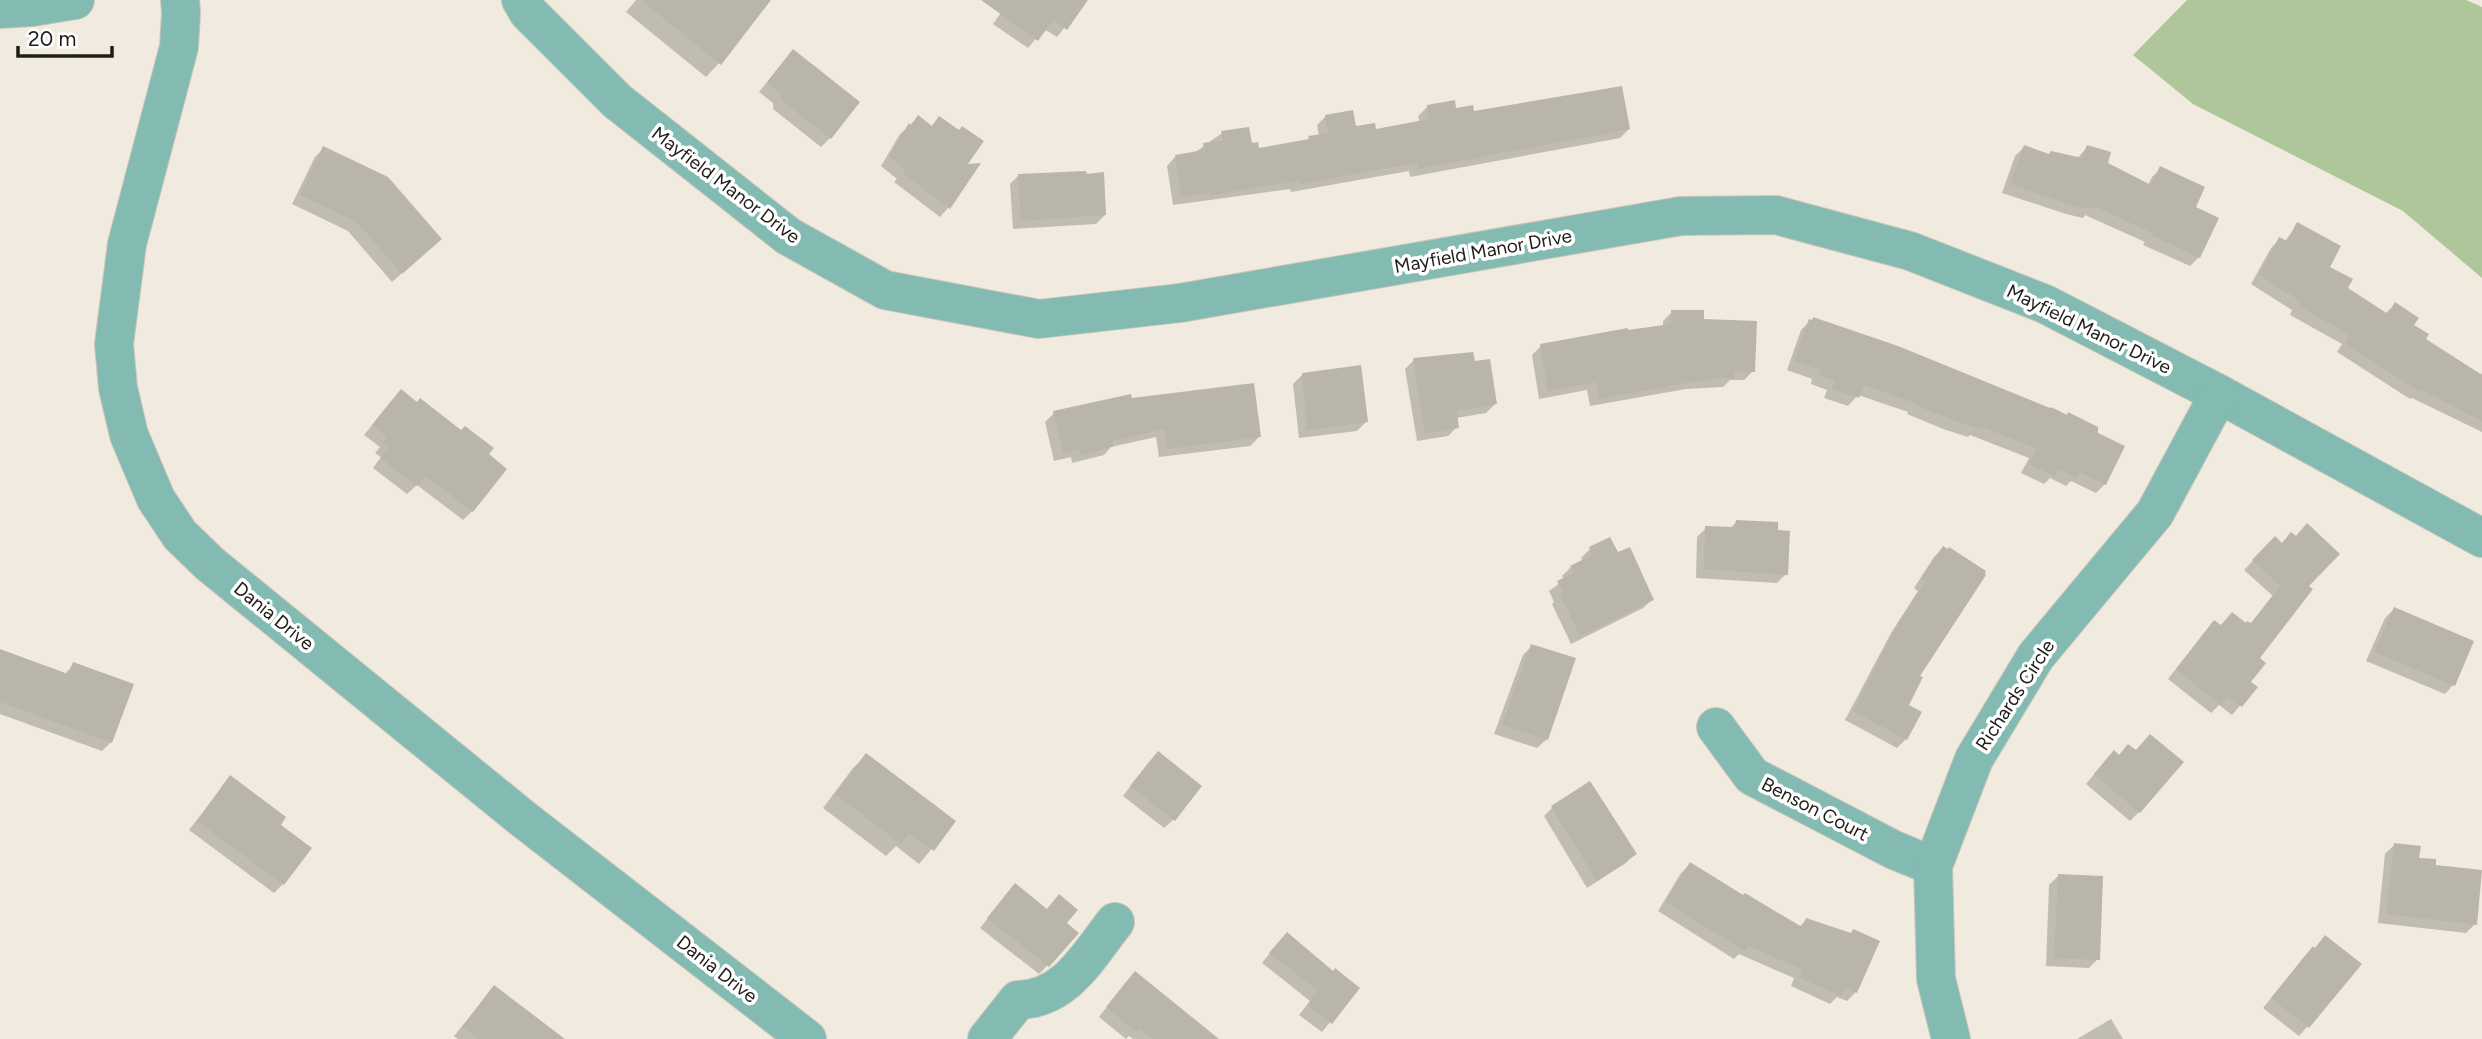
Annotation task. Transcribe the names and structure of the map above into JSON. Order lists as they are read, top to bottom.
{
  "streets": {
    "street": [
      "Mayfield Manor Drive",
      "Dania Drive",
      "Richards Circle",
      "Benson Court"
    ]
  },
  "crossings": [
    ["Mayfield Manor Drive", "Richards Circle"],
    ["Richards Circle", "Benson Court"]
  ],
  "scale_bar": "20 m"
}
